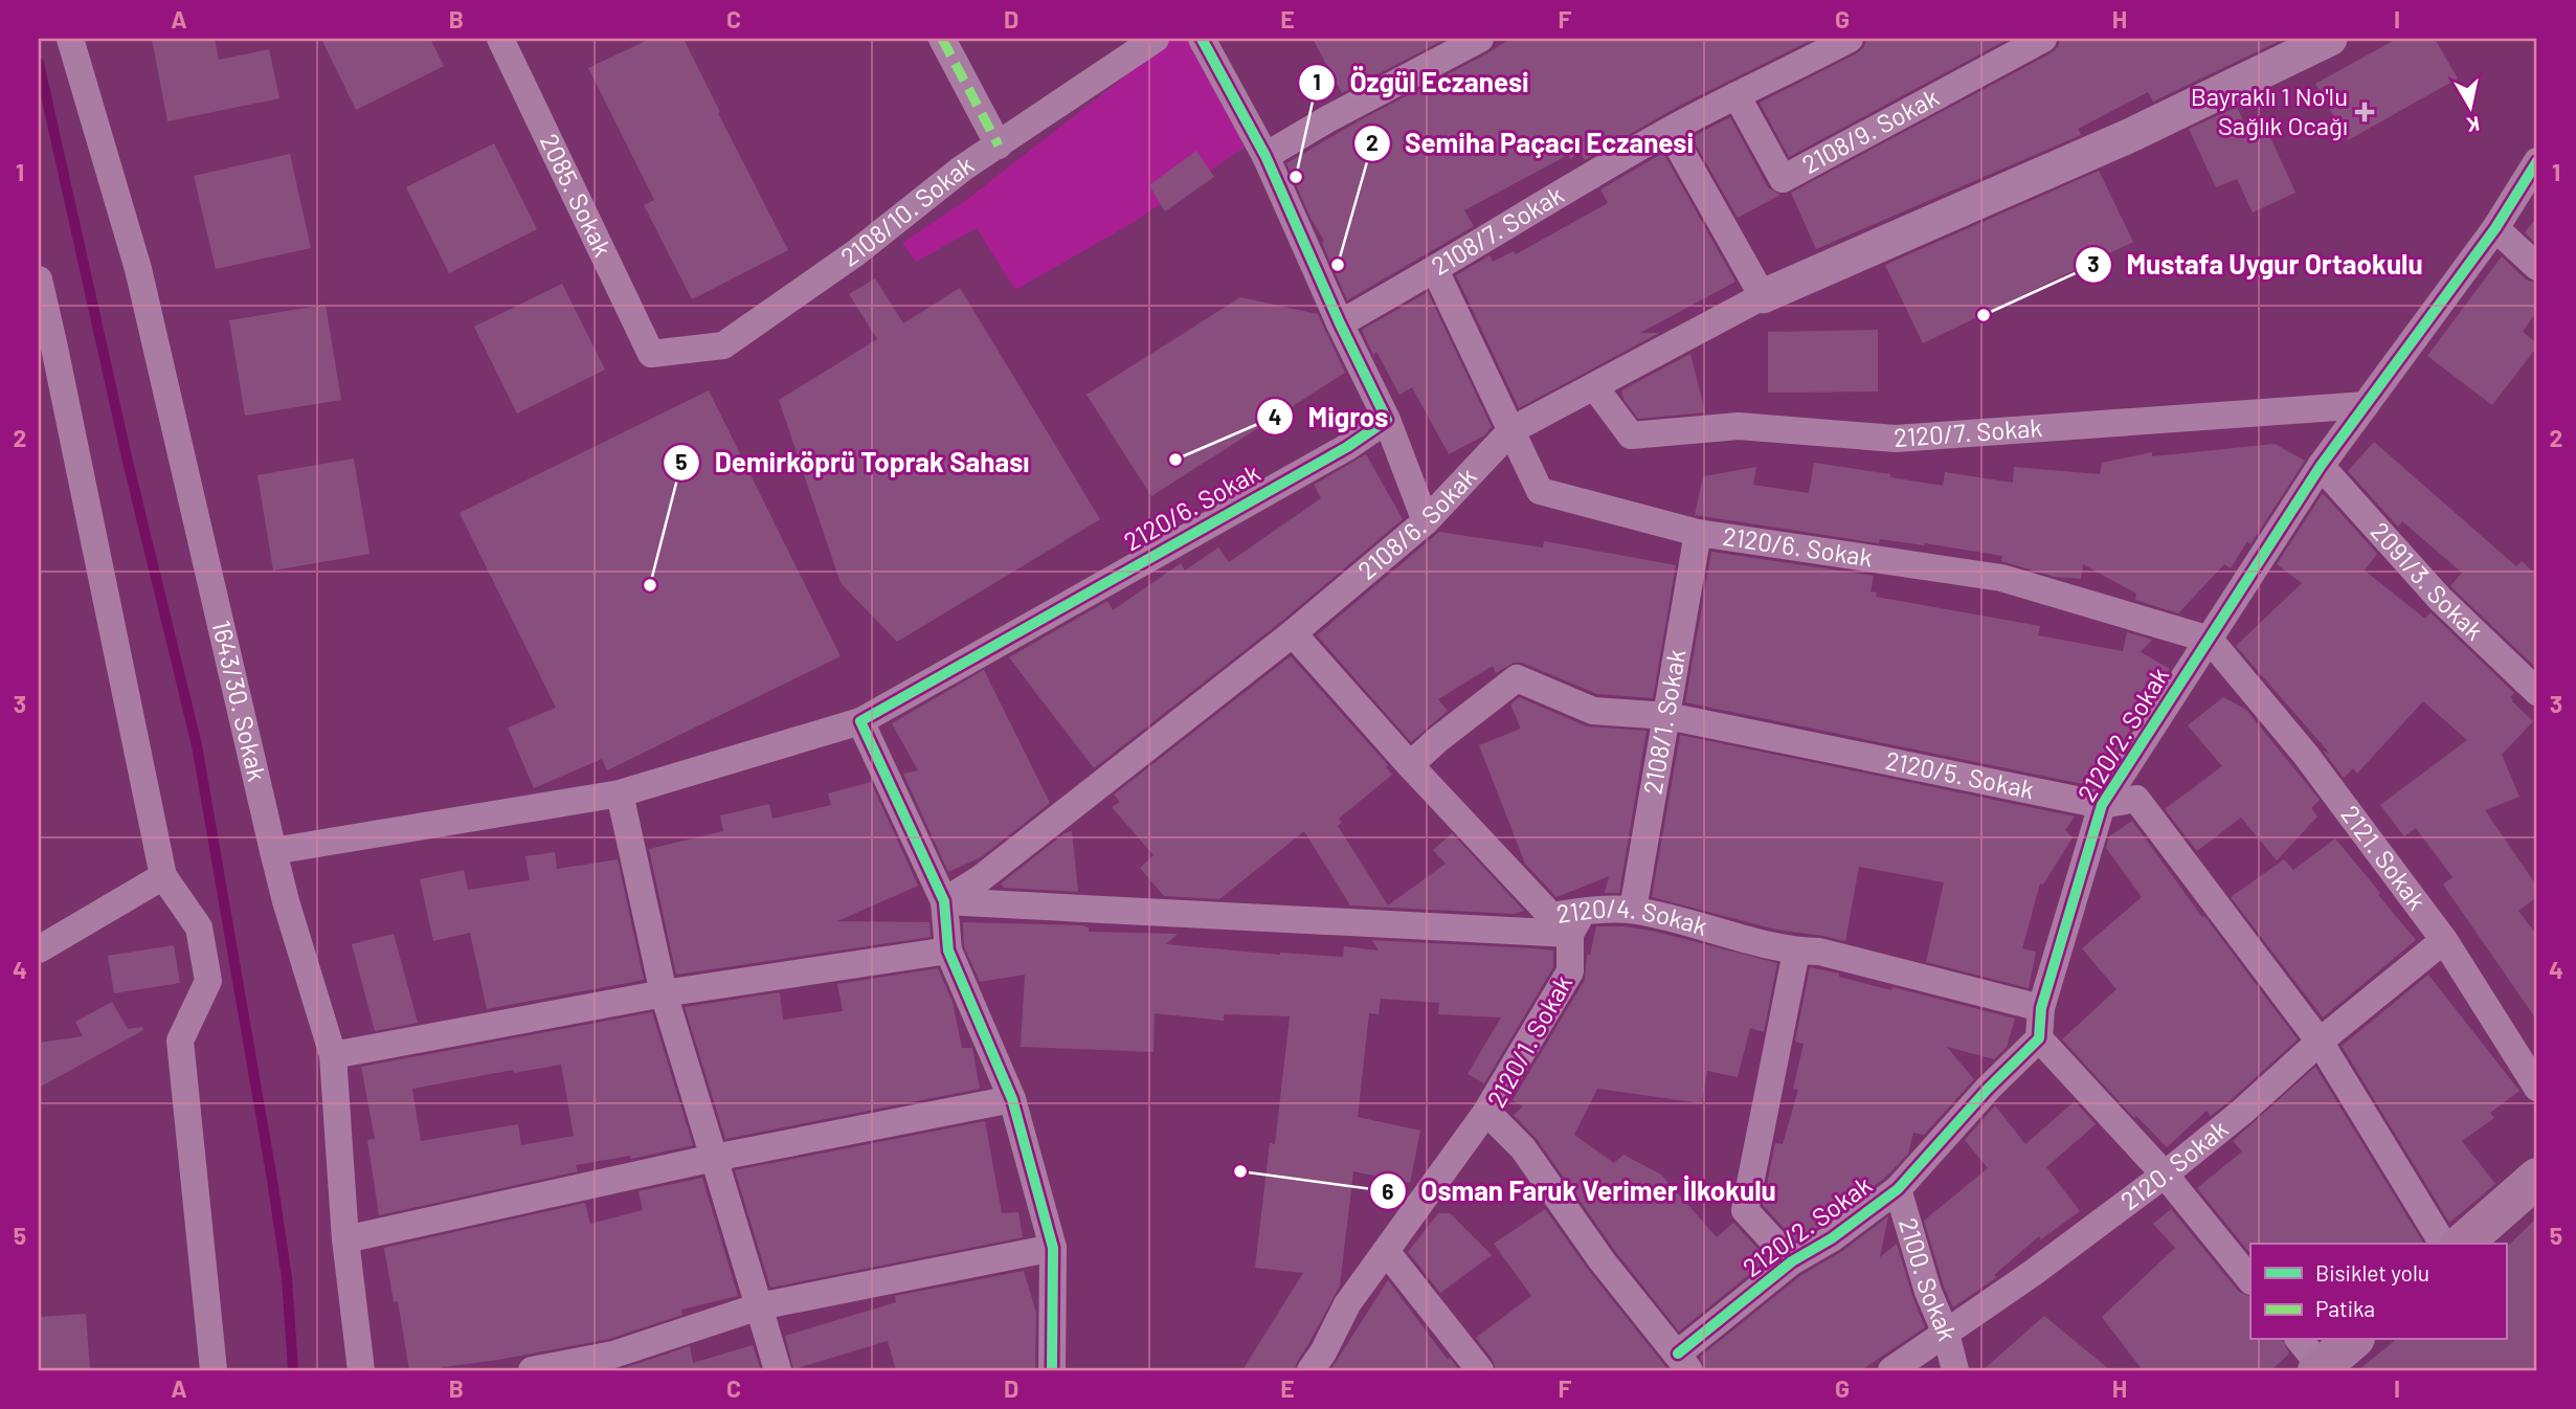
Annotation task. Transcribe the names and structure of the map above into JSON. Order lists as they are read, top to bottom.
{
  "streets": {
    "street": [
      "2108/9. Sokak",
      "2085. Sokak",
      "2108/10. Sokak",
      "2108/7. Sokak",
      "2120/7. Sokak",
      "2120/6. Sokak",
      "2108/6. Sokak",
      "2091/3. Sokak",
      "1643/30. Sokak",
      "2108/1. Sokak",
      "2120/2. Sokak",
      "2120/5. Sokak",
      "2121. Sokak",
      "2120/4. Sokak",
      "2120/1. Sokak",
      "2120. Sokak",
      "2100. Sokak"
    ]
  },
  "crossings": [
    ["2108/9. Sokak", "2108/7. Sokak"],
    ["2085. Sokak", "2108/10. Sokak"],
    ["2108/7. Sokak", "2120/6. Sokak"],
    ["2120/7. Sokak", "2108/6. Sokak"],
    ["2120/7. Sokak", "2120/2. Sokak"],
    ["2120/6. Sokak", "2108/6. Sokak"],
    ["2120/6. Sokak", "1643/30. Sokak"],
    ["2120/6. Sokak", "2108/1. Sokak"],
    ["2120/6. Sokak", "2120/2. Sokak"],
    ["2120/6. Sokak", "2121. Sokak"],
    ["2108/6. Sokak", "2120/4. Sokak"],
    ["2091/3. Sokak", "2120/2. Sokak"],
    ["2108/1. Sokak", "2120/5. Sokak"],
    ["2108/1. Sokak", "2120/4. Sokak"],
    ["2120/2. Sokak", "2120/5. Sokak"],
    ["2120/2. Sokak", "2121. Sokak"],
    ["2120/2. Sokak", "2120/4. Sokak"],
    ["2120/2. Sokak", "2120/1. Sokak"],
    ["2120/2. Sokak", "2100. Sokak"],
    ["2120/5. Sokak", "2120/4. Sokak"],
    ["2120/5. Sokak", "2120. Sokak"],
    ["2121. Sokak", "2120. Sokak"],
    ["2120/4. Sokak", "2120/1. Sokak"],
    ["2120. Sokak", "2100. Sokak"]
  ],
  "places": {
    "health": ["Bayraklı 1 No'lu Sağlık Ocağı"],
    "other": [
      "Özgül Eczanesi",
      "Semiha Paçacı Eczanesi",
      "Mustafa Uygur Ortaokulu",
      "Migros",
      "Demirköprü Toprak Sahası",
      "Osman Faruk Verimer İlkokulu"
    ]
  },
  "legend": ["Bisiklet yolu", "Patika"],
  "north": "bottom",
  "grid": {
    "columns": [
      "A",
      "B",
      "C",
      "D",
      "E",
      "F",
      "G",
      "H",
      "I"
    ],
    "rows": [
      "1",
      "2",
      "3",
      "4",
      "5"
    ]
  }
}
